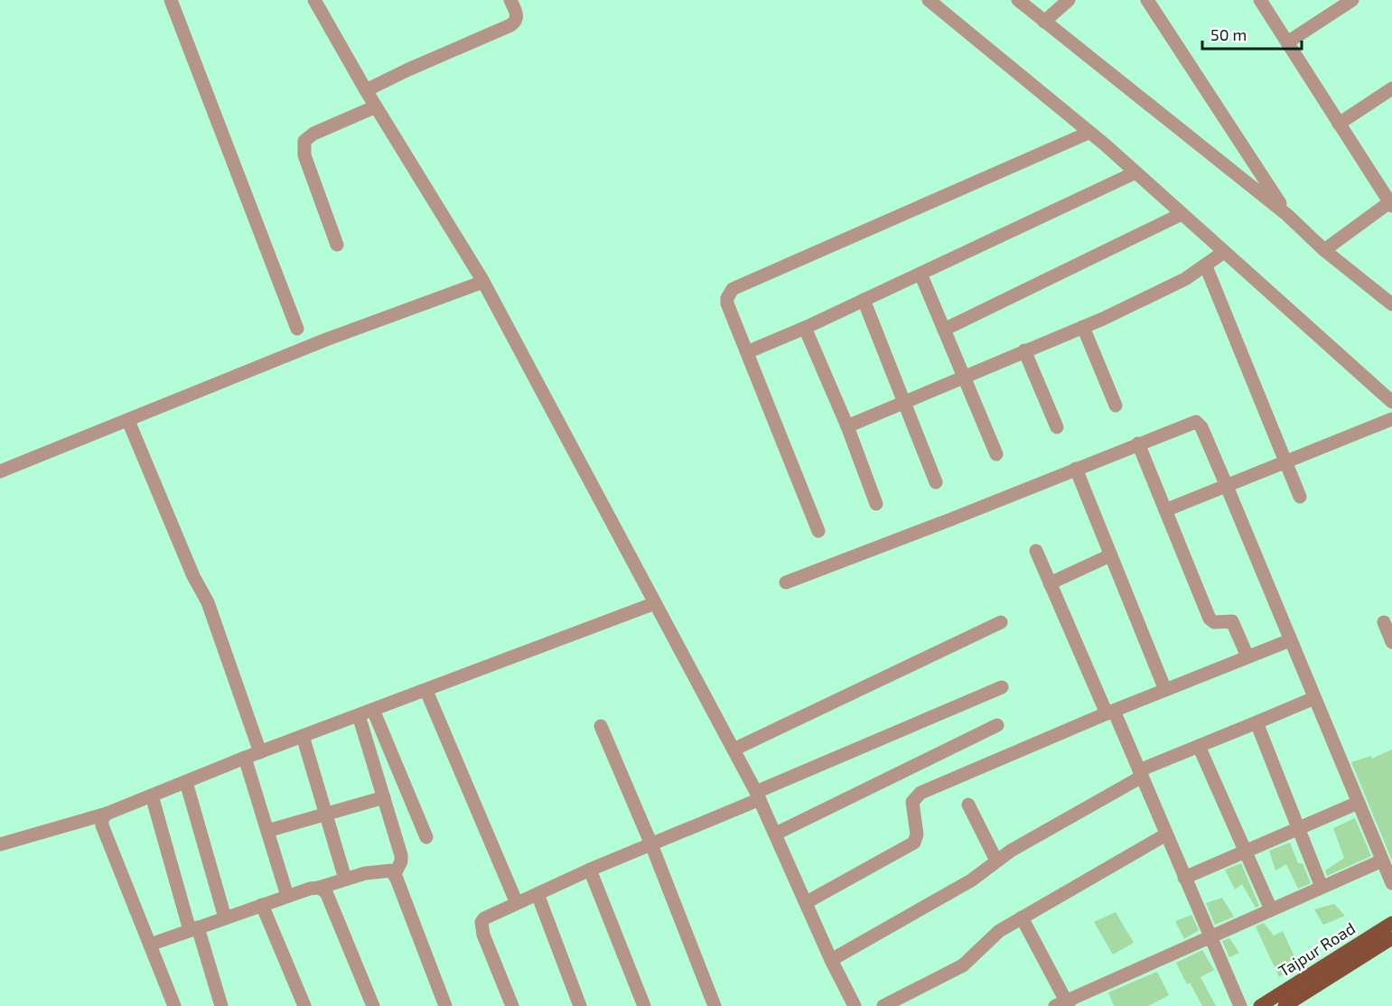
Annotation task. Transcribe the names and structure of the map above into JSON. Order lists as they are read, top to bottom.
{
  "streets": {
    "main road": ["Tajpur Road"]
  },
  "scale_bar": "50 m"
}
